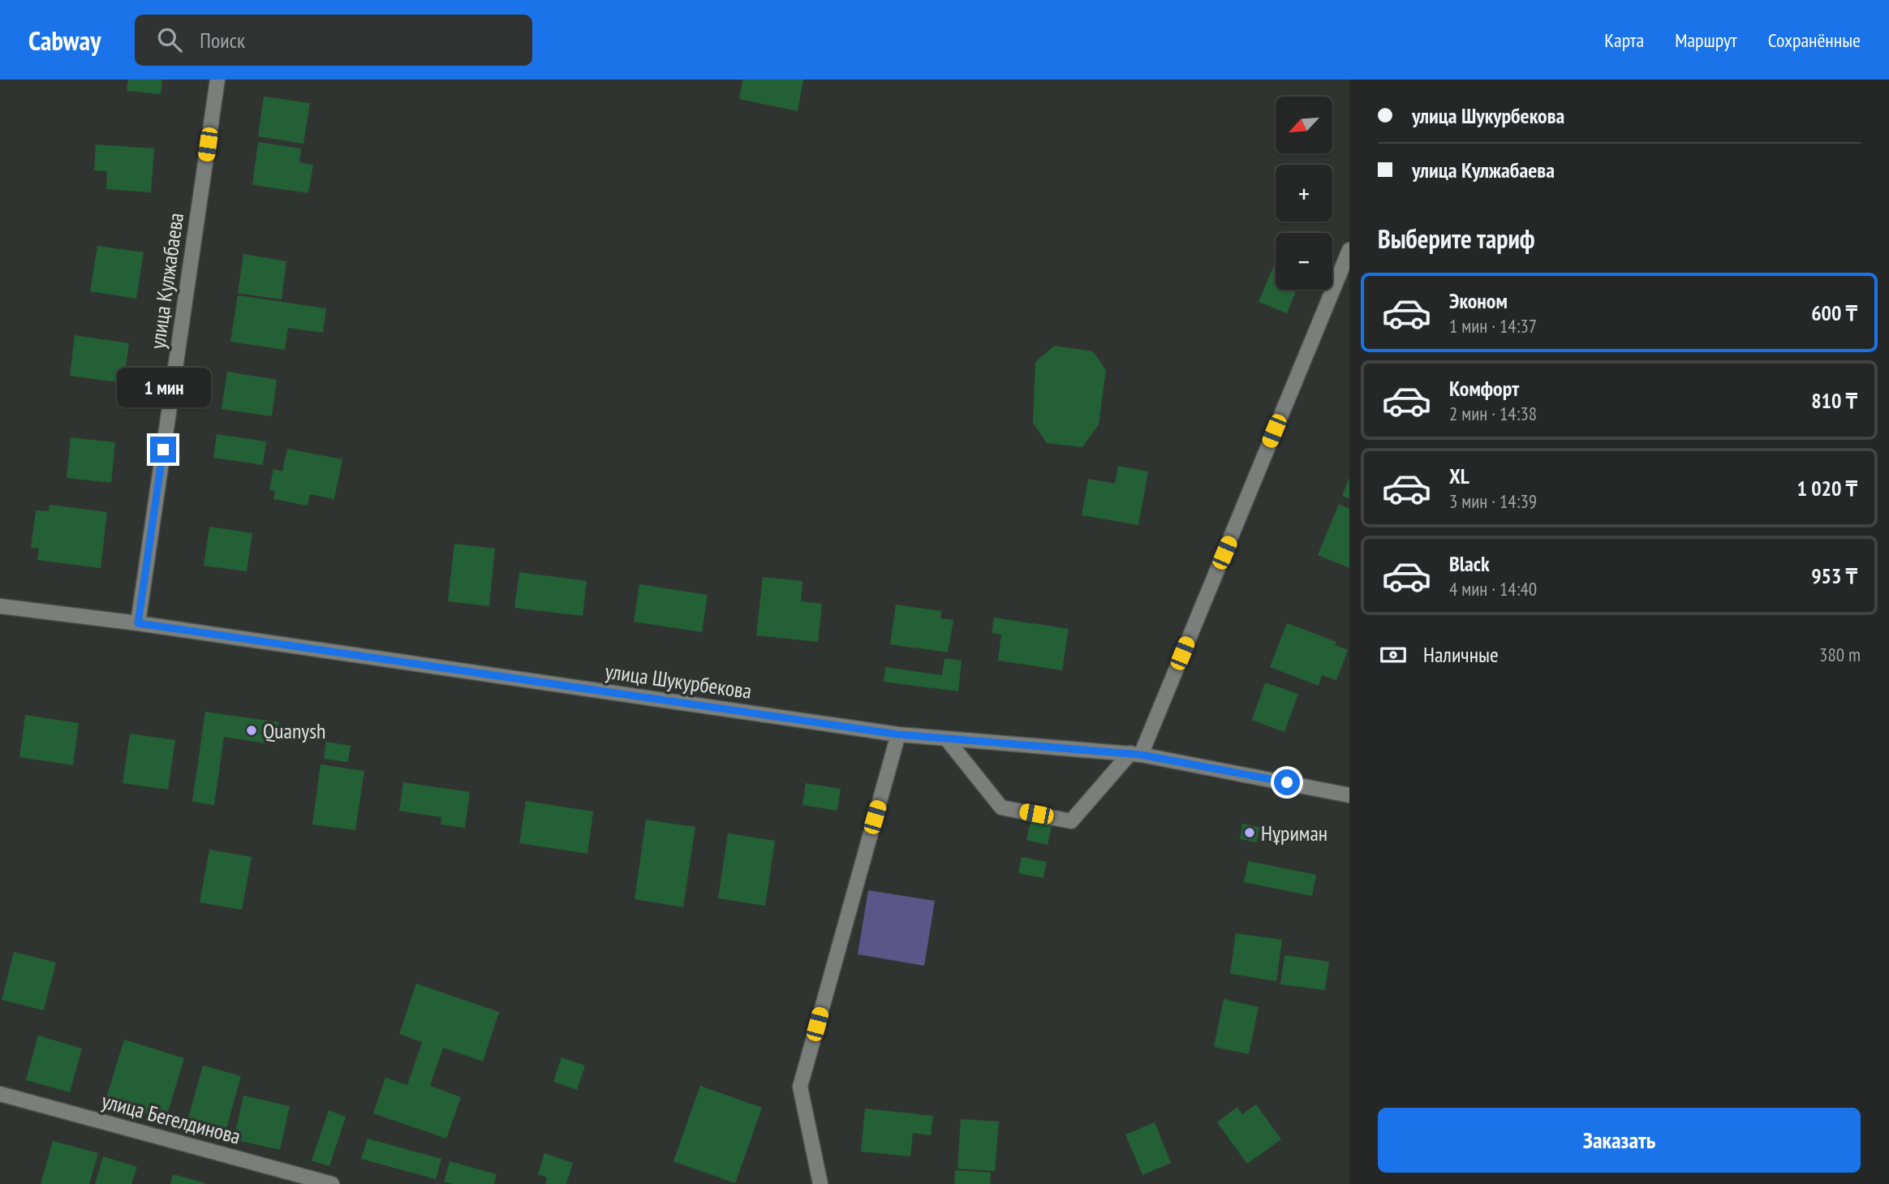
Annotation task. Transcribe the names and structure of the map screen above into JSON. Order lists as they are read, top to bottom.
{
  "streets": {
    "street": ["улица Кулжабаева", "улица Шукурбекова", "улица Бегелдинова"]
  },
  "crossings": [
    ["улица Кулжабаева", "улица Шукурбекова"]
  ],
  "places": ["Quanysh", "Нұриман"],
  "north": "bottom left",
  "page": {
    "header": "Cabway",
    "search": "Поиск",
    "nav": ["Карта", "Маршрут", "Сохранённые"],
    "banner": ["улица Шукурбекова", "улица Кулжабаева"],
    "map_buttons": ["+", "−"],
    "heading": "Выберите тариф",
    "list": [
      {
        "name": "Эконом",
        "note": "1 мин · 14:37",
        "value": "600 ₸"
      },
      {
        "name": "Комфорт",
        "note": "2 мин · 14:38",
        "value": "810 ₸"
      },
      {
        "name": "XL",
        "note": "3 мин · 14:39",
        "value": "1 020 ₸"
      },
      {
        "name": "Black",
        "note": "4 мин · 14:40",
        "value": "953 ₸"
      }
    ],
    "bubble": "1 мин",
    "pay": ["Наличные", "380 m"],
    "buttons": "Заказать"
  }
}
